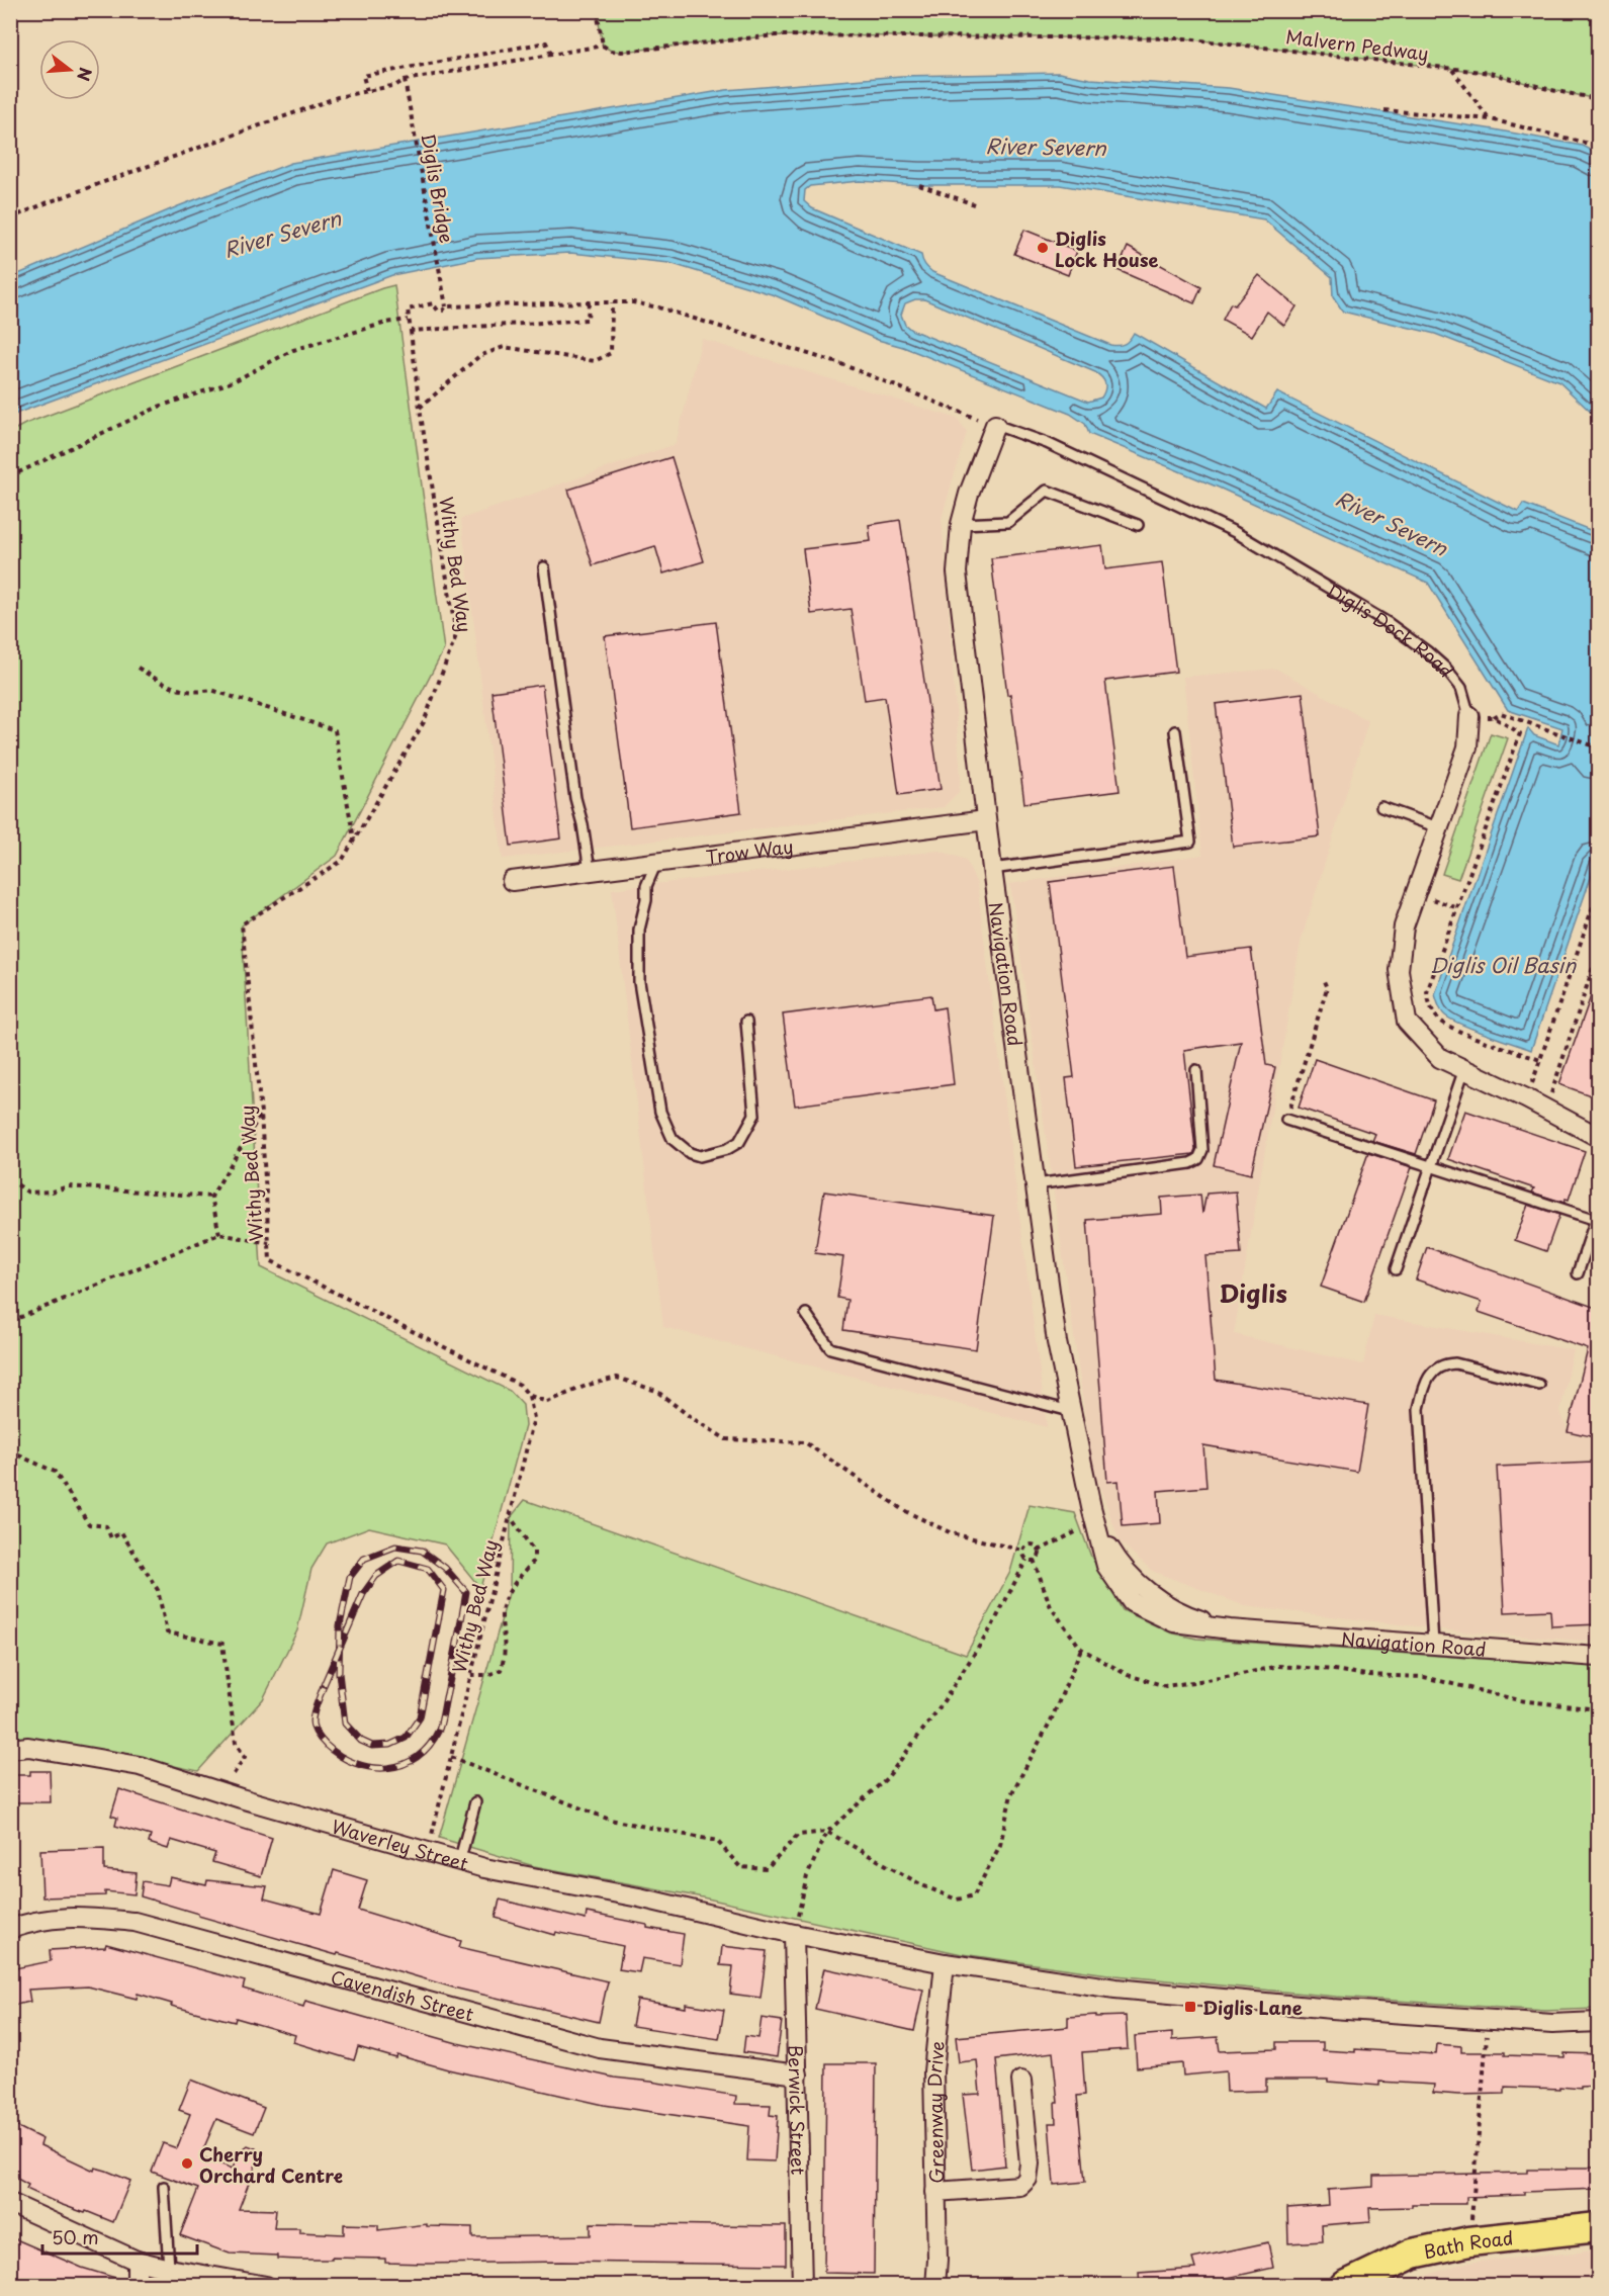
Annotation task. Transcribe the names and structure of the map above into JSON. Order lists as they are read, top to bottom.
{
  "streets": {
    "main road": ["Bath Road"],
    "street": [
      "Diglis Dock Road",
      "Trow Way",
      "Navigation Road",
      "Waverley Street",
      "Cavendish Street",
      "Berwick Street",
      "Greenway Drive"
    ],
    "path": ["Malvern Pedway", "Diglis Bridge", "Withy Bed Way"]
  },
  "crossings": [
    ["Withy Bed Way", "Waverley Street"],
    ["Diglis Dock Road", "Navigation Road"],
    ["Trow Way", "Navigation Road"],
    ["Waverley Street", "Berwick Street"],
    ["Cavendish Street", "Berwick Street"]
  ],
  "districts": ["Diglis"],
  "water": ["River Severn", "Diglis Oil Basin"],
  "places": {
    "other": ["Diglis Lock House", "Cherry Orchard Centre"],
    "transit": ["Diglis Lane"]
  },
  "scale_bar": "50 m",
  "north": "right"
}
